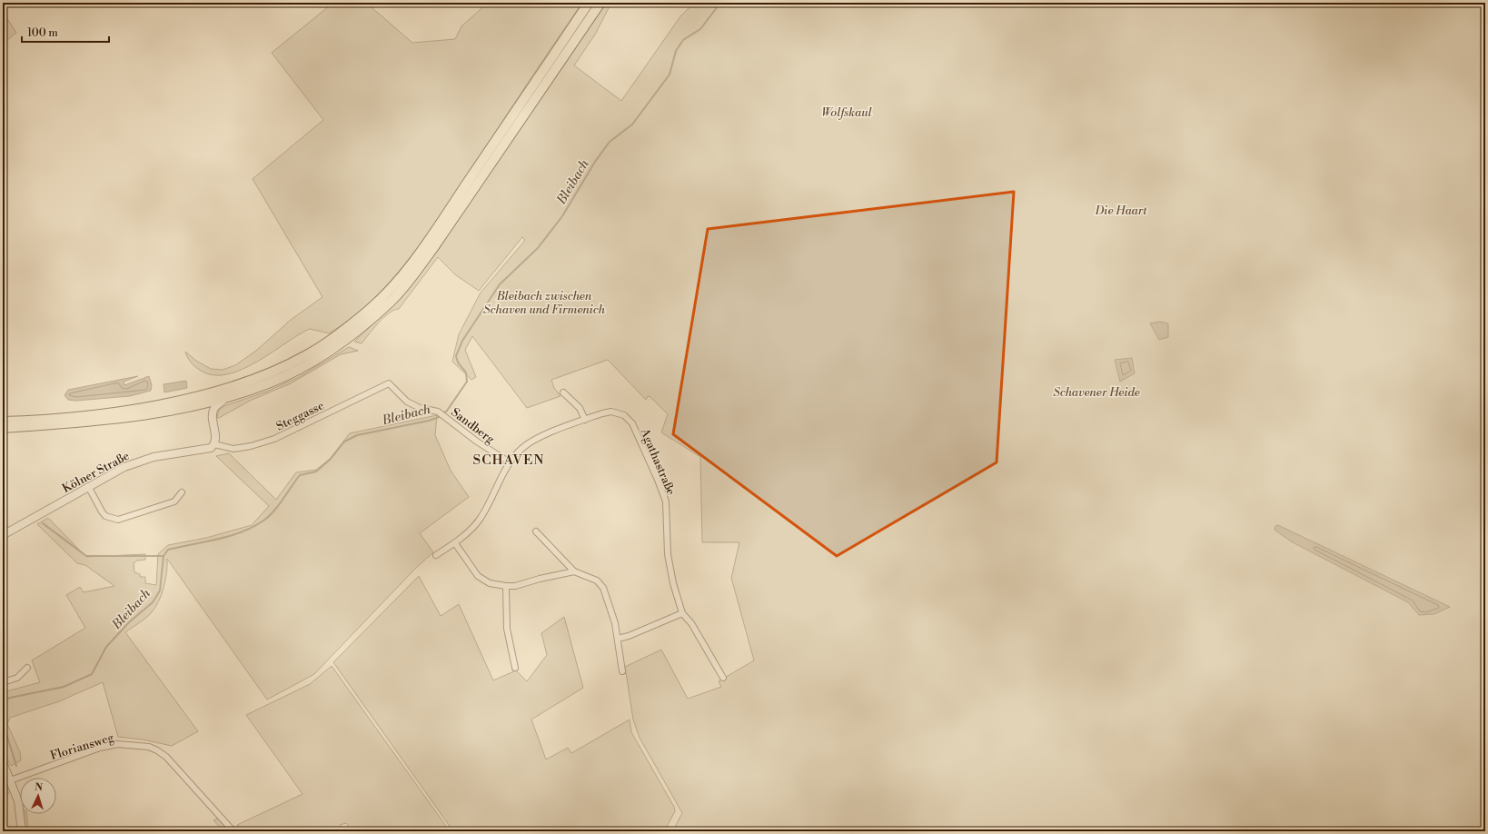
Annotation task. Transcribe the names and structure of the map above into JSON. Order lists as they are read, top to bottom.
{
  "streets": {
    "street": [
      "Steggasse",
      "Sandberg",
      "Agathastraße",
      "Kölner Straße",
      "Floriansweg"
    ]
  },
  "crossings": [
    ["Steggasse", "Sandberg"],
    ["Steggasse", "Kölner Straße"],
    ["Sandberg", "Agathastraße"]
  ],
  "districts": ["SCHAVEN"],
  "water": ["Bleibach"],
  "parks": [
    "Wolfskaul",
    "Die Haart",
    "Bleibach zwischen Schaven und Firmenich",
    "Schavener Heide"
  ],
  "scale_bar": "100 m",
  "north": "top"
}
